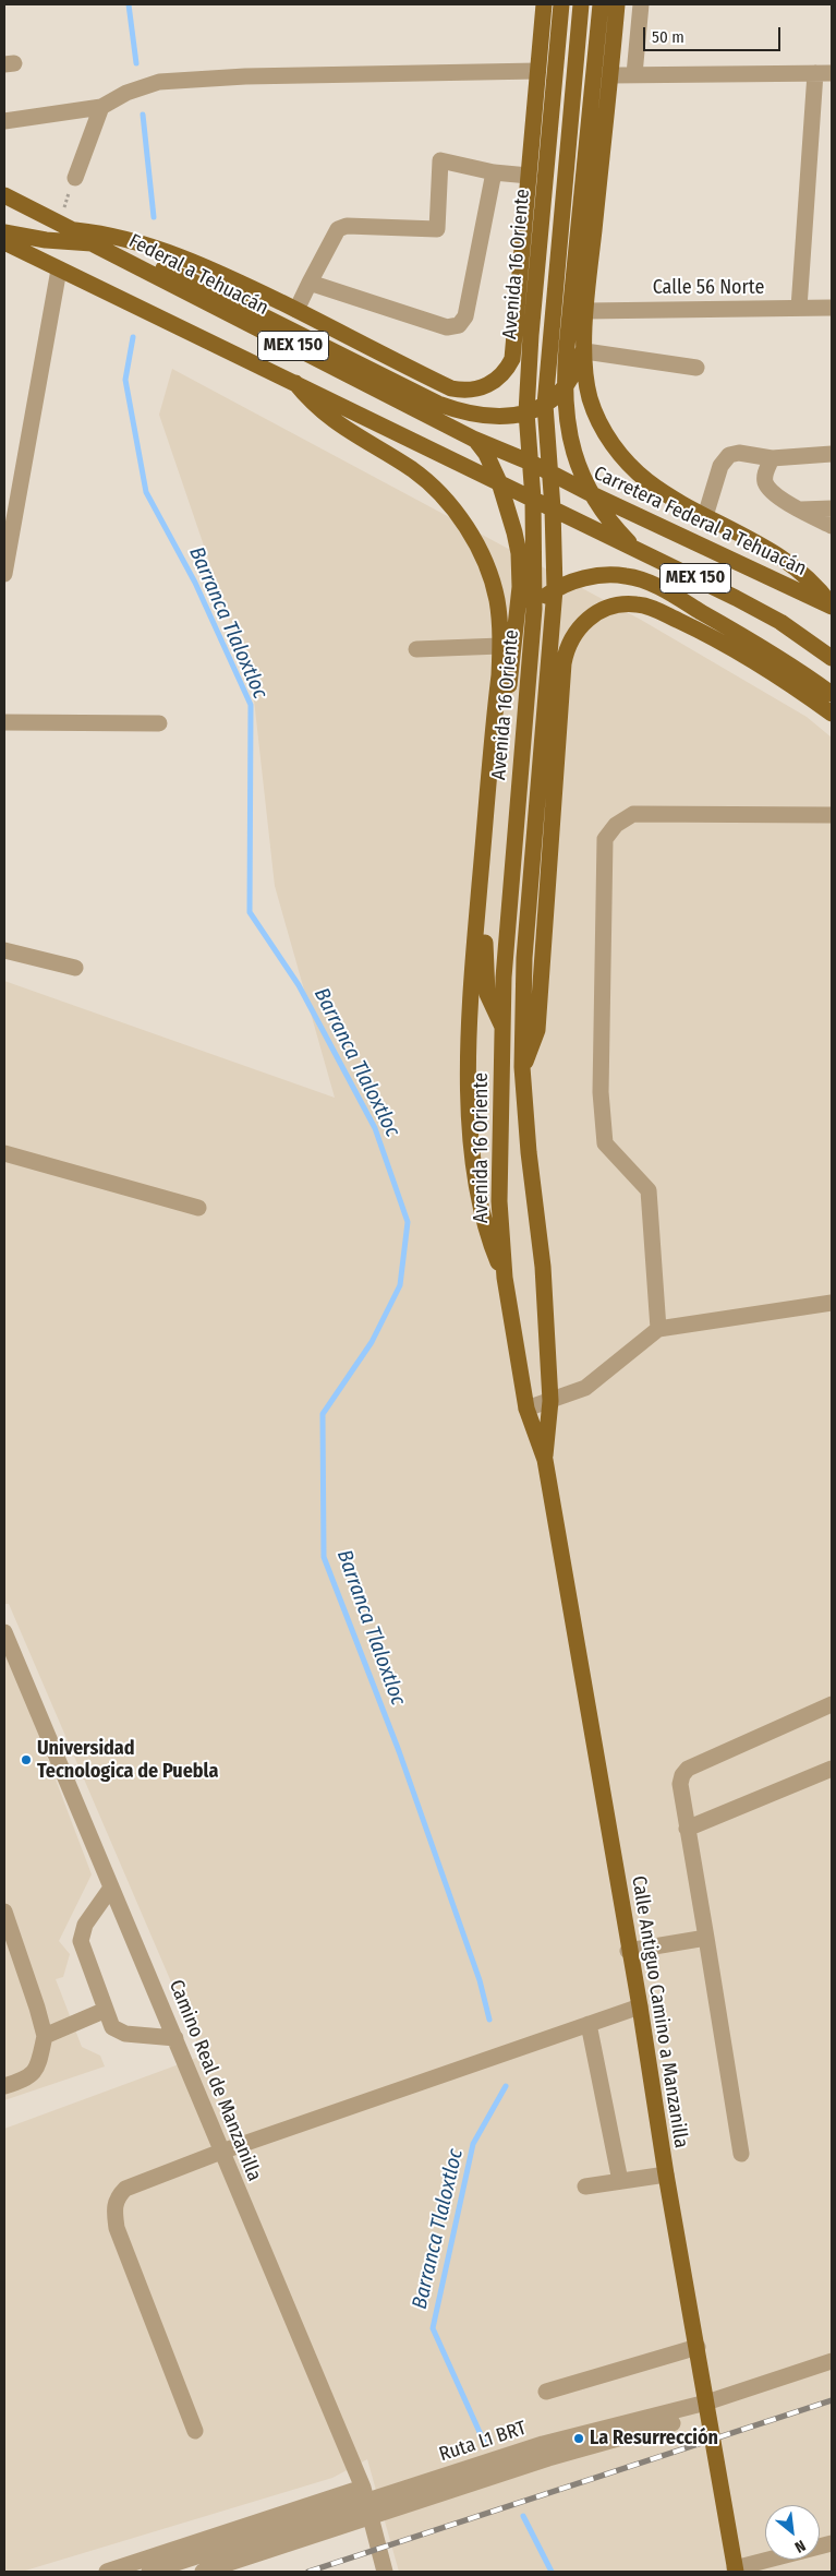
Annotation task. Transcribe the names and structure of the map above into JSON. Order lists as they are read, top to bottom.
{
  "streets": {
    "main road": [
      "Avenida 16 Oriente",
      "Federal a Tehuacán",
      "MEX 150",
      "Carretera Federal a Tehuacán",
      "Calle Antiguo Camino a Manzanilla"
    ],
    "street": ["Calle 56 Norte", "Camino Real de Manzanilla", "Ruta L1 BRT"]
  },
  "crossings": [
    ["Avenida 16 Oriente", "Federal a Tehuacán"],
    ["Avenida 16 Oriente", "MEX 150"],
    ["Avenida 16 Oriente", "Carretera Federal a Tehuacán"],
    ["Avenida 16 Oriente", "Calle Antiguo Camino a Manzanilla"],
    ["Federal a Tehuacán", "Carretera Federal a Tehuacán"],
    ["Calle Antiguo Camino a Manzanilla", "Ruta L1 BRT"],
    ["Camino Real de Manzanilla", "Ruta L1 BRT"]
  ],
  "water": ["Barranca Tlaloxtloc"],
  "places": ["Universidad Tecnologica de Puebla", "La Resurrección"],
  "scale_bar": "50 m",
  "north": "bottom right"
}
